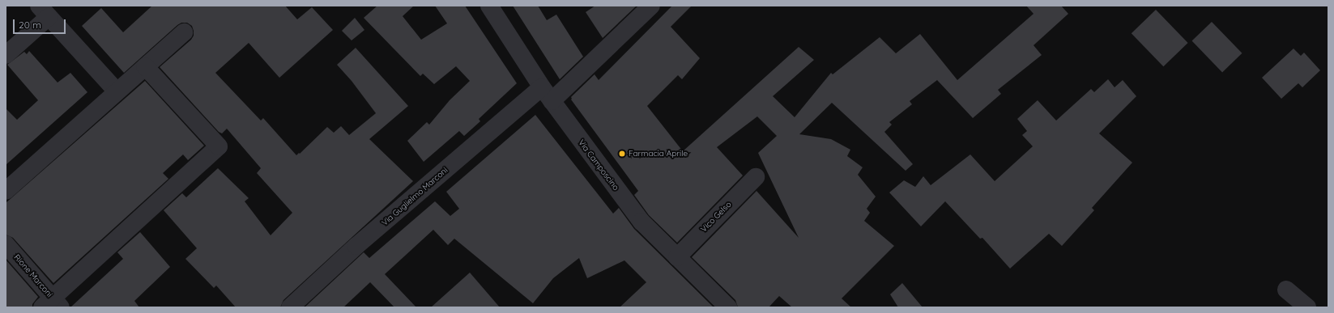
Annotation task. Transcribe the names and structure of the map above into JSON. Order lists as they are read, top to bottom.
{
  "streets": {
    "street": [
      "Via Camposcino",
      "Via Guglielmo Marconi",
      "Vico Gelso",
      "Rione Marconi"
    ]
  },
  "crossings": [
    ["Via Camposcino", "Via Guglielmo Marconi"],
    ["Via Camposcino", "Vico Gelso"]
  ],
  "places": ["Farmacia Aprile"],
  "scale_bar": "20 m"
}
